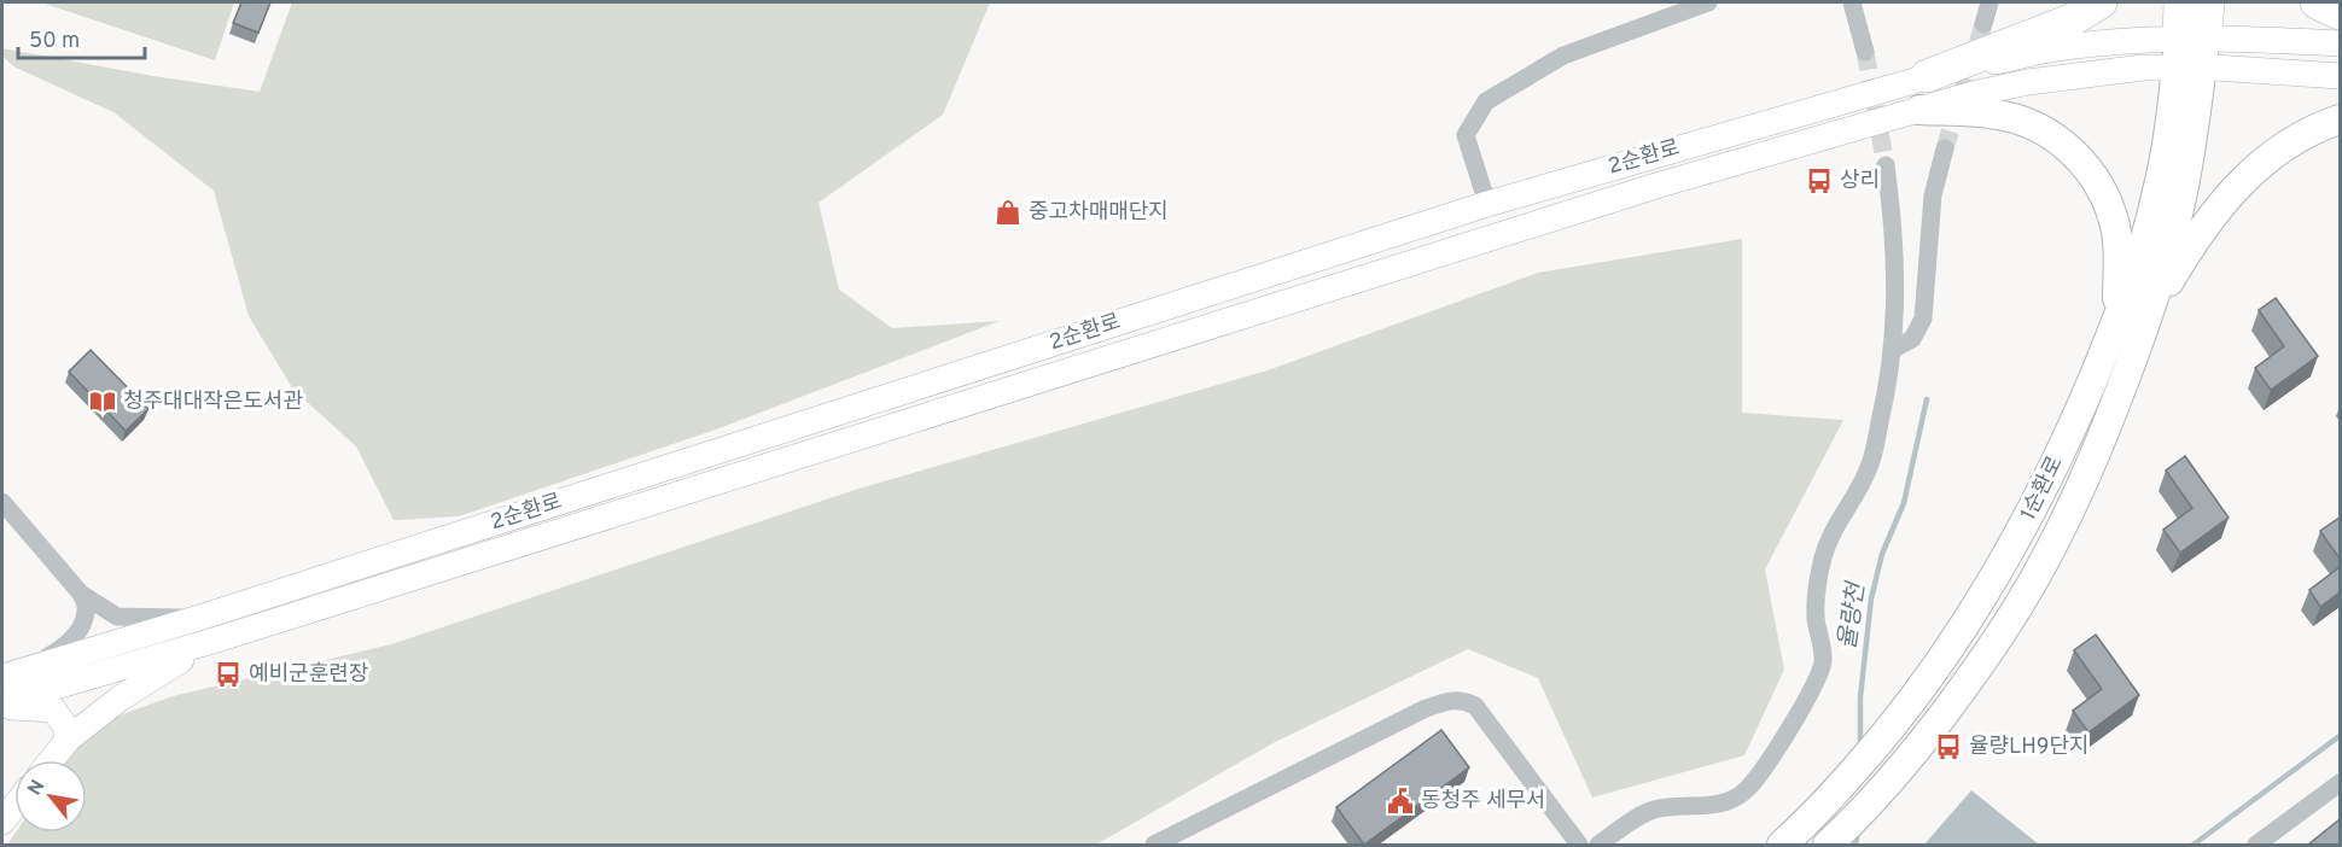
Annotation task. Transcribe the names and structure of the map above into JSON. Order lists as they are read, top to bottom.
{
  "streets": {
    "main road": ["1순환로"],
    "street": ["2순환로"]
  },
  "crossings": [
    ["2순환로", "1순환로"]
  ],
  "water": ["율량천"],
  "places": {
    "bus stop": ["상리", "예비군훈련장", "율량LH9단지"],
    "shop": ["중고차매매단지"],
    "library": ["청주대대작은도서관"],
    "public building": ["동청주 세무서"]
  },
  "scale_bar": "50 m",
  "north": "top left"
}
